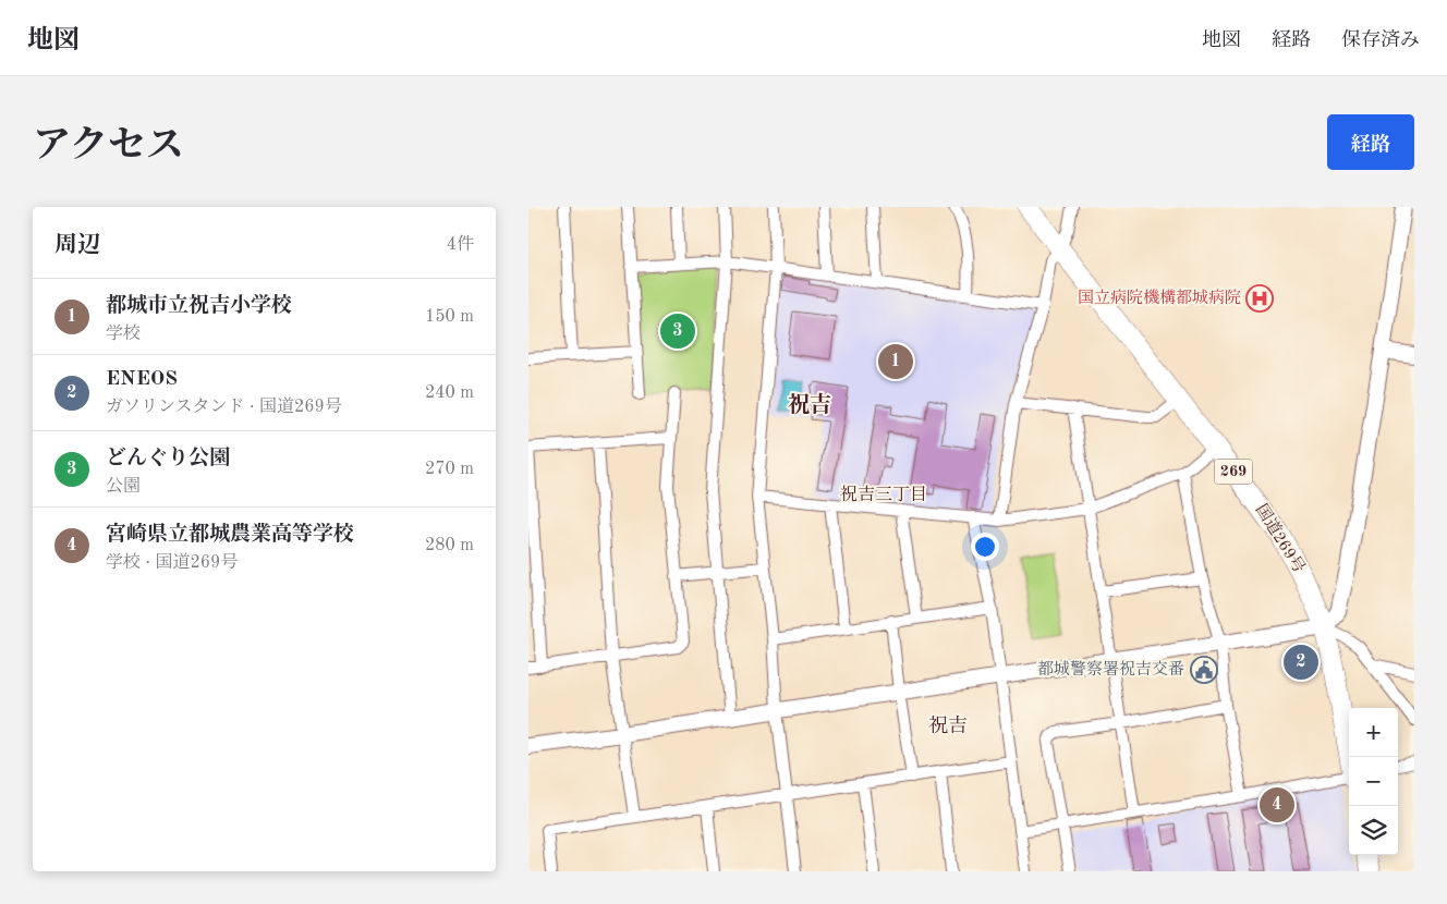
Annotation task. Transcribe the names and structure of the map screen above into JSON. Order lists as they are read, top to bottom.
{
  "streets": {
    "highway": ["269", "国道269号"]
  },
  "districts": ["祝吉", "祝吉三丁目", "祝吉"],
  "places": {
    "hospital": ["国立病院機構都城病院"],
    "public building": ["都城警察署祝吉交番"]
  },
  "page": {
    "header": "地図",
    "nav": ["地図", "経路", "保存済み"],
    "title": "アクセス",
    "buttons": "経路",
    "heading": ["周辺", "4件"],
    "list": [
      {
        "mark": "1",
        "name": "都城市立祝吉小学校",
        "note": "学校",
        "value": "150 m"
      },
      {
        "mark": "2",
        "name": "ENEOS",
        "note": "ガソリンスタンド · 国道269号",
        "value": "240 m"
      },
      {
        "mark": "3",
        "name": "どんぐり公園",
        "note": "公園",
        "value": "270 m"
      },
      {
        "mark": "4",
        "name": "宮崎県立都城農業高等学校",
        "note": "学校 · 国道269号",
        "value": "280 m"
      }
    ],
    "pins": [
      "3",
      "1",
      "2",
      "4"
    ],
    "map_buttons": ["+", "−"]
  }
}
